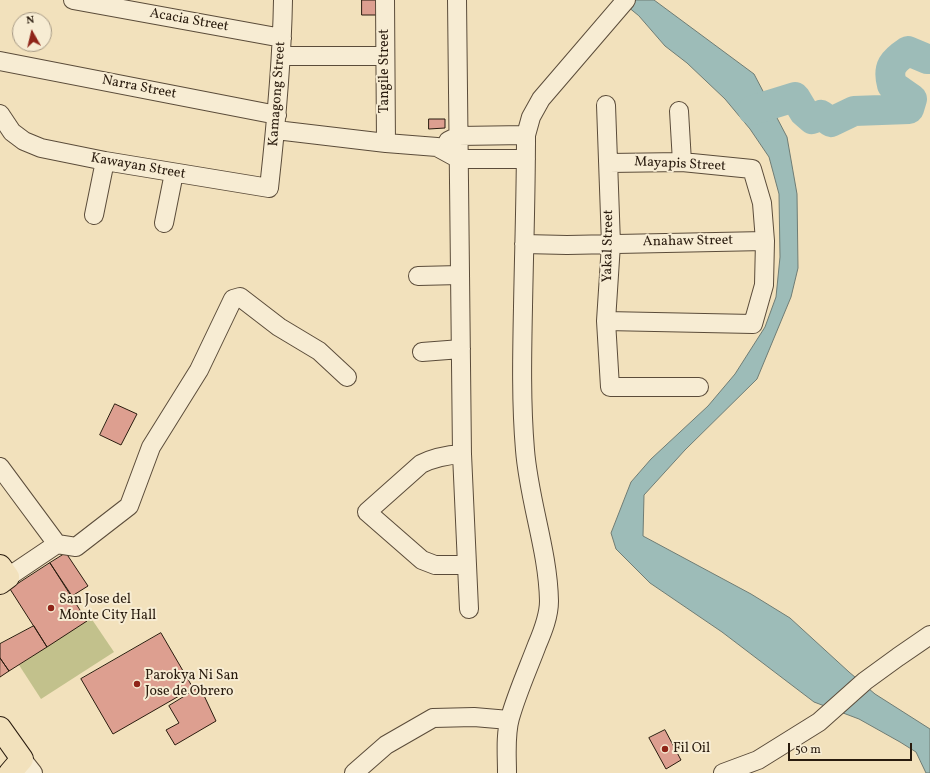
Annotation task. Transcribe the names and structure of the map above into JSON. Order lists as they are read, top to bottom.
{
  "streets": {
    "street": [
      "Acacia Street",
      "Tangile Street",
      "Narra Street",
      "Kamagong Street",
      "Mayapis Street",
      "Kawayan Street",
      "Anahaw Street",
      "Yakal Street"
    ]
  },
  "crossings": [
    ["Acacia Street", "Kamagong Street"],
    ["Tangile Street", "Narra Street"],
    ["Narra Street", "Kamagong Street"],
    ["Kamagong Street", "Kawayan Street"],
    ["Mayapis Street", "Anahaw Street"],
    ["Mayapis Street", "Yakal Street"],
    ["Anahaw Street", "Yakal Street"]
  ],
  "places": ["San Jose del Monte City Hall", "Parokya Ni San Jose de Obrero", "Fil Oil"],
  "scale_bar": "50 m",
  "north": "top"
}
